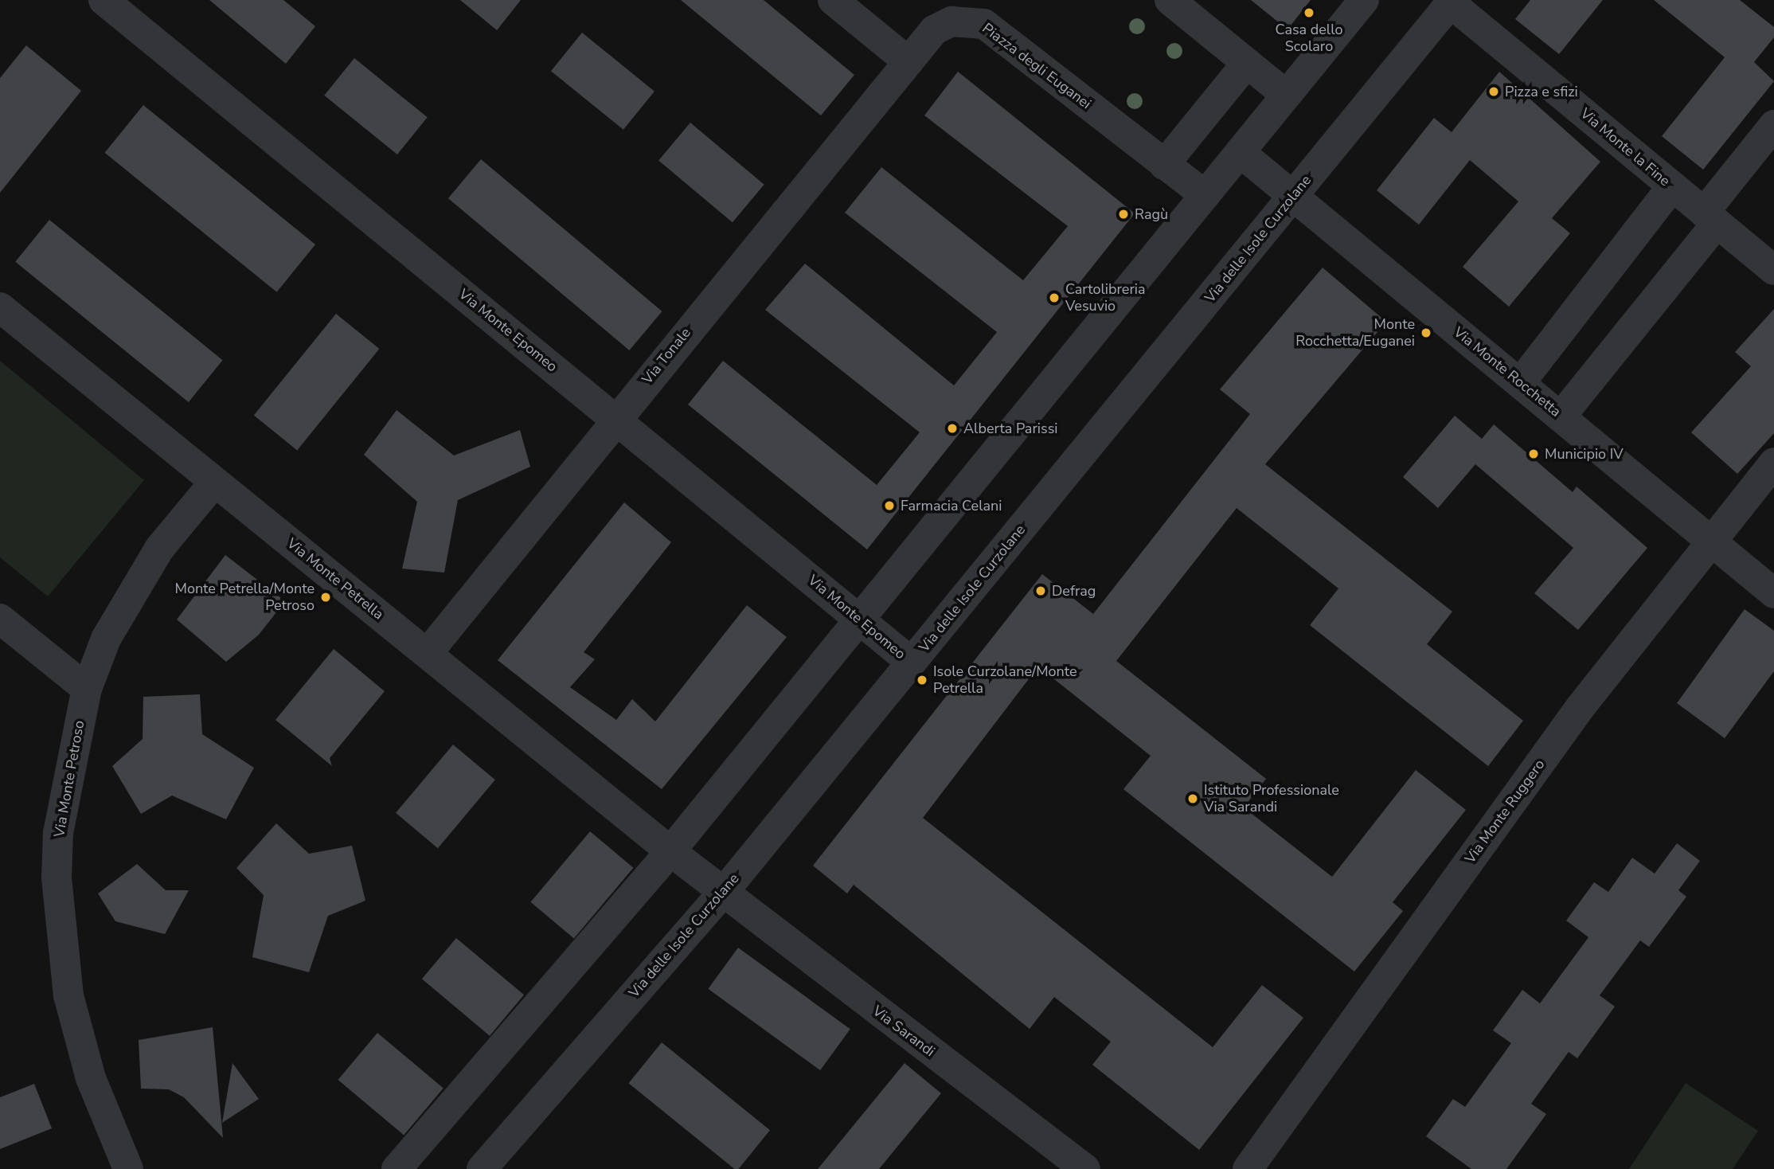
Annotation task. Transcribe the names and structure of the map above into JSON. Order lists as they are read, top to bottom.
{
  "streets": {
    "street": [
      "Piazza degli Euganei",
      "Via Monte la Fine",
      "Via delle Isole Curzolane",
      "Via Monte Epomeo",
      "Via Tonale",
      "Via Monte Rocchetta",
      "Via Monte Petrella",
      "Via Monte Petroso",
      "Via Monte Ruggero",
      "Via Sarandi"
    ]
  },
  "crossings": [
    ["Piazza degli Euganei", "Via Tonale"],
    ["Via Monte la Fine", "Via delle Isole Curzolane"],
    ["Via delle Isole Curzolane", "Via Monte Epomeo"],
    ["Via delle Isole Curzolane", "Via Monte Rocchetta"],
    ["Via delle Isole Curzolane", "Via Sarandi"],
    ["Via Monte Epomeo", "Via Tonale"],
    ["Via Tonale", "Via Monte Petrella"],
    ["Via Monte Rocchetta", "Via Monte Ruggero"],
    ["Via Monte Petrella", "Via Monte Petroso"],
    ["Via Monte Petrella", "Via Sarandi"]
  ],
  "places": [
    "Casa dello Scolaro",
    "Pizza e sfizi",
    "Ragù",
    "Cartolibreria Vesuvio",
    "Monte Rocchetta/Euganei",
    "Alberta Parissi",
    "Municipio IV",
    "Farmacia Celani",
    "Defrag",
    "Monte Petrella/Monte Petroso",
    "Isole Curzolane/Monte Petrella",
    "Istituto Professionale Via Sarandi"
  ]
}
